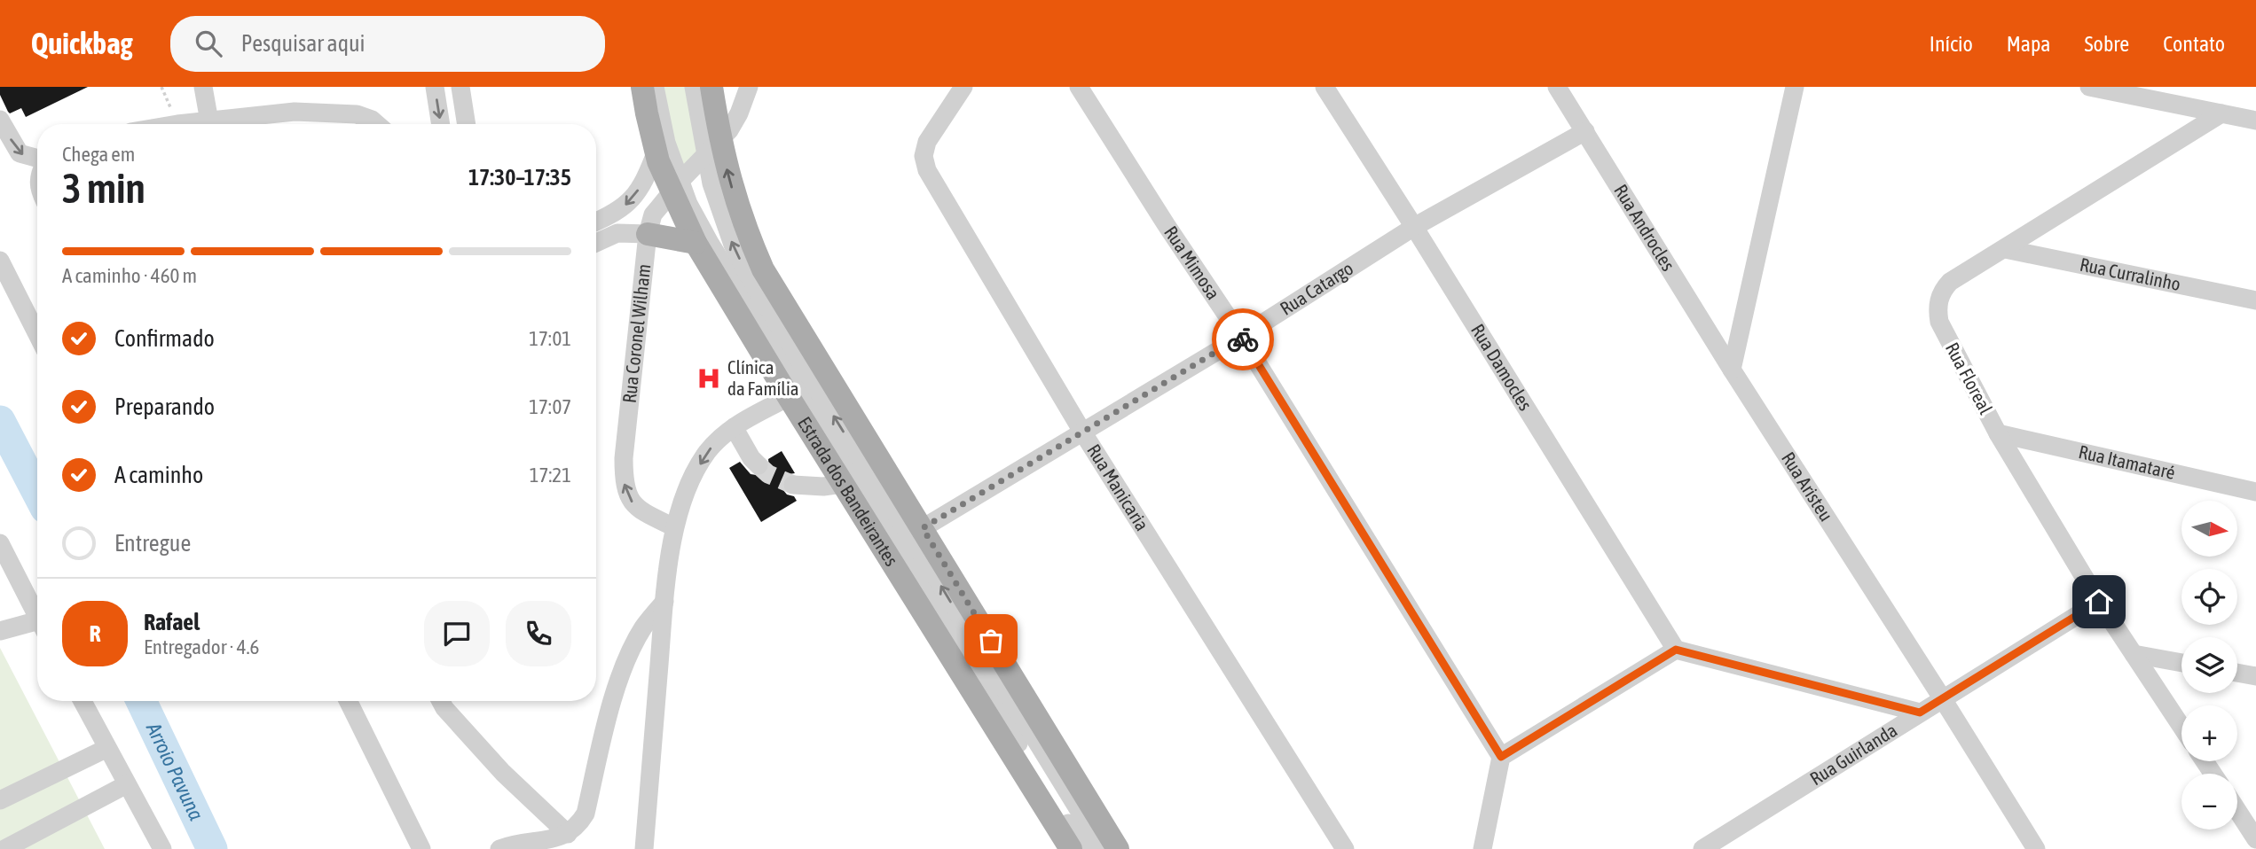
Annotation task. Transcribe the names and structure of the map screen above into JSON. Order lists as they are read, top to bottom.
{
  "streets": {
    "main road": ["Estrada dos Bandeirantes"],
    "street": [
      "Rua Androcles",
      "Rua Mimosa",
      "Rua Curralinho",
      "Rua Catargo",
      "Rua Coronel Wilham",
      "Rua Damocles",
      "Rua Floreal",
      "Rua Itamataré",
      "Rua Manicaria",
      "Rua Aristeu",
      "Rua Guirlanda"
    ]
  },
  "crossings": [
    ["Rua Androcles", "Rua Catargo"],
    ["Rua Androcles", "Rua Aristeu"],
    ["Rua Mimosa", "Rua Catargo"],
    ["Rua Curralinho", "Rua Floreal"],
    ["Rua Catargo", "Rua Damocles"],
    ["Rua Catargo", "Rua Manicaria"],
    ["Rua Coronel Wilham", "Estrada dos Bandeirantes"],
    ["Rua Floreal", "Rua Itamataré"],
    ["Rua Floreal", "Rua Guirlanda"],
    ["Rua Aristeu", "Rua Guirlanda"]
  ],
  "water": ["Arroio Pavuna"],
  "places": {
    "hospital": ["Clínica da Família"]
  },
  "north": "right",
  "page": {
    "header": "Quickbag",
    "search": "Pesquisar aqui",
    "nav": [
      "Início",
      "Mapa",
      "Sobre",
      "Contato"
    ],
    "heading": ["3 min", "Chega em", "17:30–17:35"],
    "panel": ["Rafael", "Entregador · 4.6"],
    "bar": "A caminho · 460 m",
    "list": [
      ["Confirmado", "17:01"],
      ["Preparando", "17:07"],
      ["A caminho", "17:21"],
      "Entregue"
    ],
    "map_buttons": ["+", "−"],
    "round": "R"
  }
}
